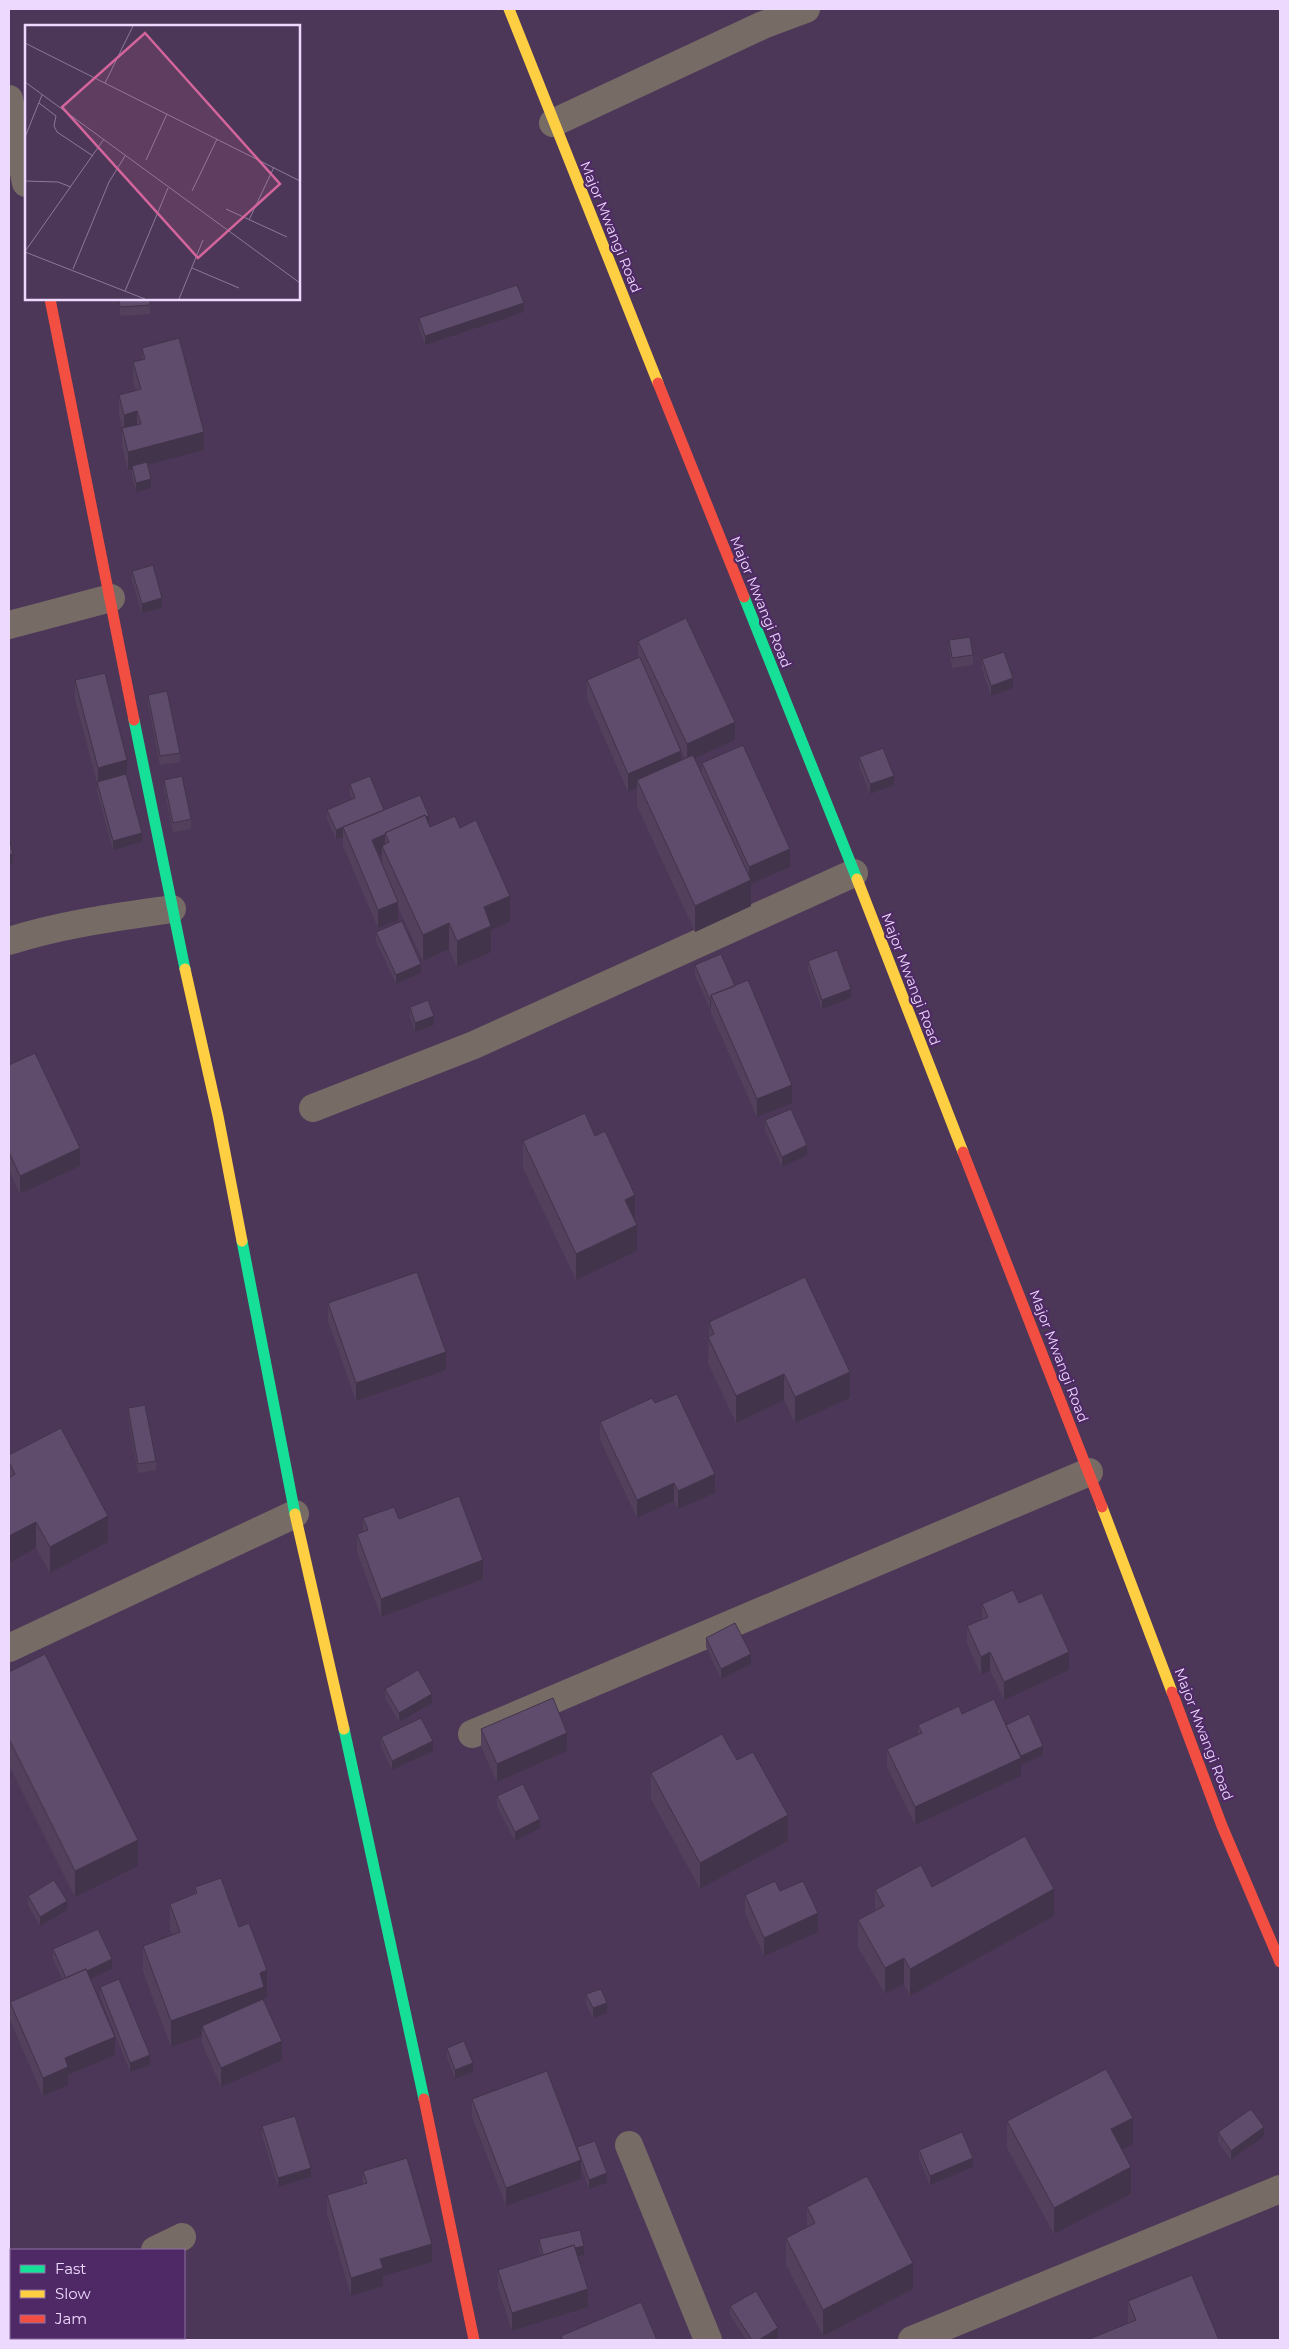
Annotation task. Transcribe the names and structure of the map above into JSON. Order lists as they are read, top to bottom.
{
  "streets": {
    "street": ["Major Mwangi Road"]
  },
  "legend": ["Fast", "Slow", "Jam"]
}
